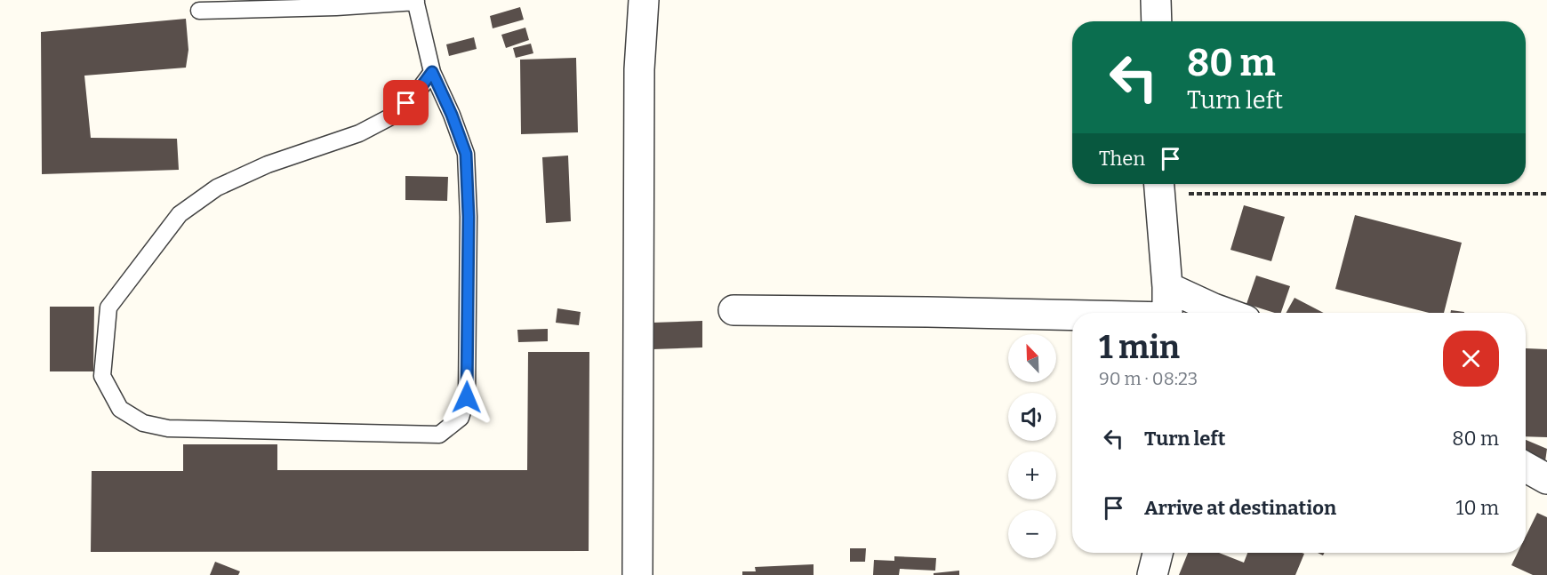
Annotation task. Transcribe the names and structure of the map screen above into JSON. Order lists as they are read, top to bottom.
{
  "north": "top left",
  "page": {
    "turn": ["80 m", "Turn left"],
    "then": "Then",
    "heading": ["1 min", "90 m · 08:23"],
    "map_buttons": ["+", "−"],
    "list": [
      {
        "name": "Turn left",
        "value": "80 m"
      },
      {
        "name": "Arrive at destination",
        "value": "10 m"
      }
    ]
  }
}
